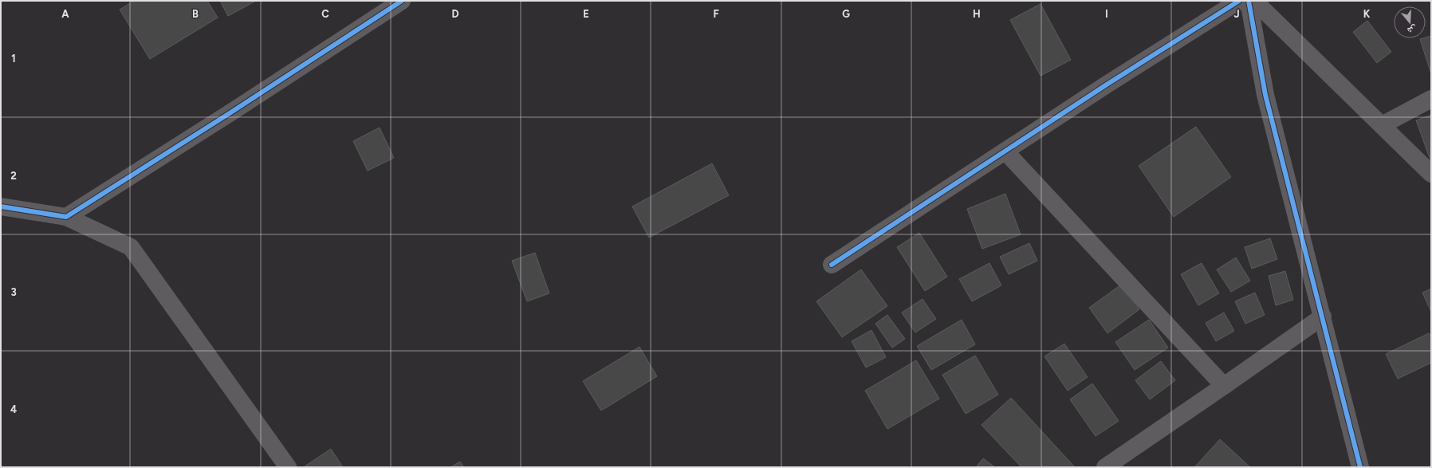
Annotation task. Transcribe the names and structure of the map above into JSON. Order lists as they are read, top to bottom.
{
  "north": "bottom",
  "grid": {
    "columns": [
      "A",
      "B",
      "C",
      "D",
      "E",
      "F",
      "G",
      "H",
      "I",
      "J",
      "K"
    ],
    "rows": [
      "1",
      "2",
      "3",
      "4"
    ]
  }
}
